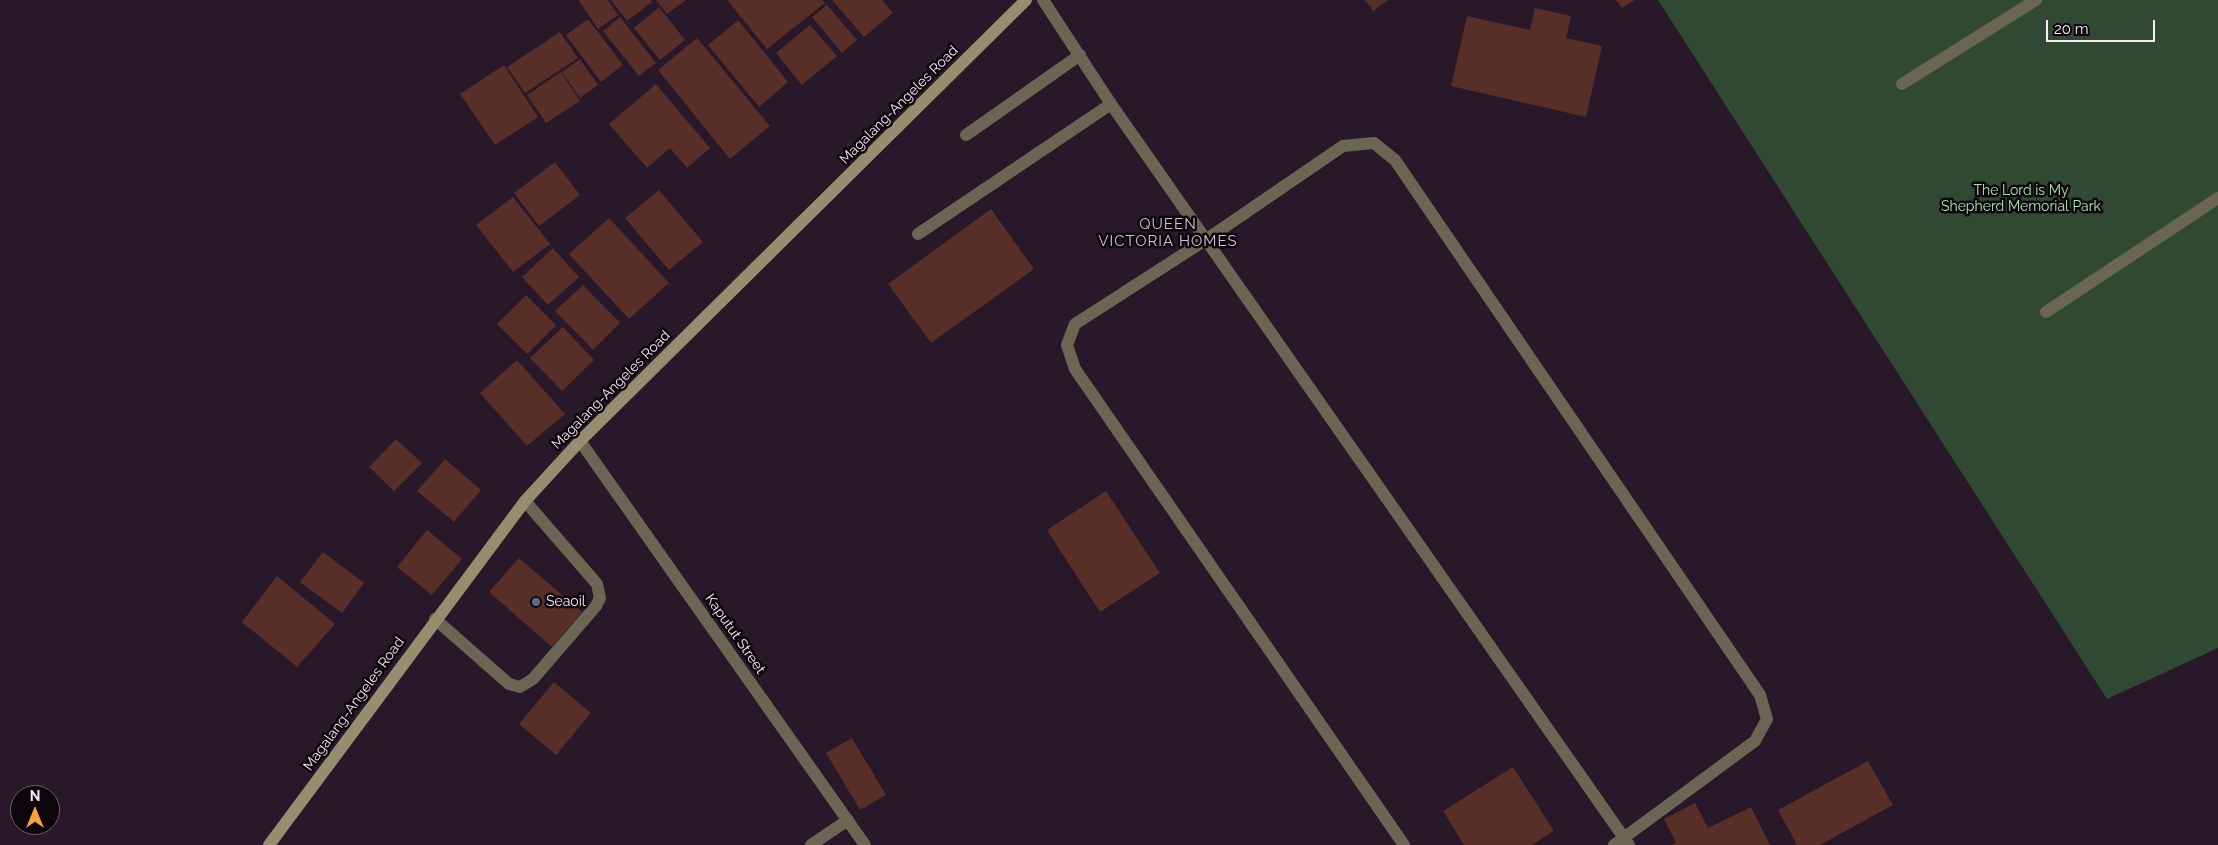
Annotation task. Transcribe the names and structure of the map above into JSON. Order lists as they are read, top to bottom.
{
  "streets": {
    "main road": ["Magalang-Angeles Road"],
    "street": ["Kaputut Street"]
  },
  "crossings": [
    ["Magalang-Angeles Road", "Kaputut Street"]
  ],
  "districts": ["QUEEN VICTORIA HOMES"],
  "parks": ["The Lord is My Shepherd Memorial Park"],
  "places": ["Seaoil"],
  "scale_bar": "20 m",
  "north": "top"
}
